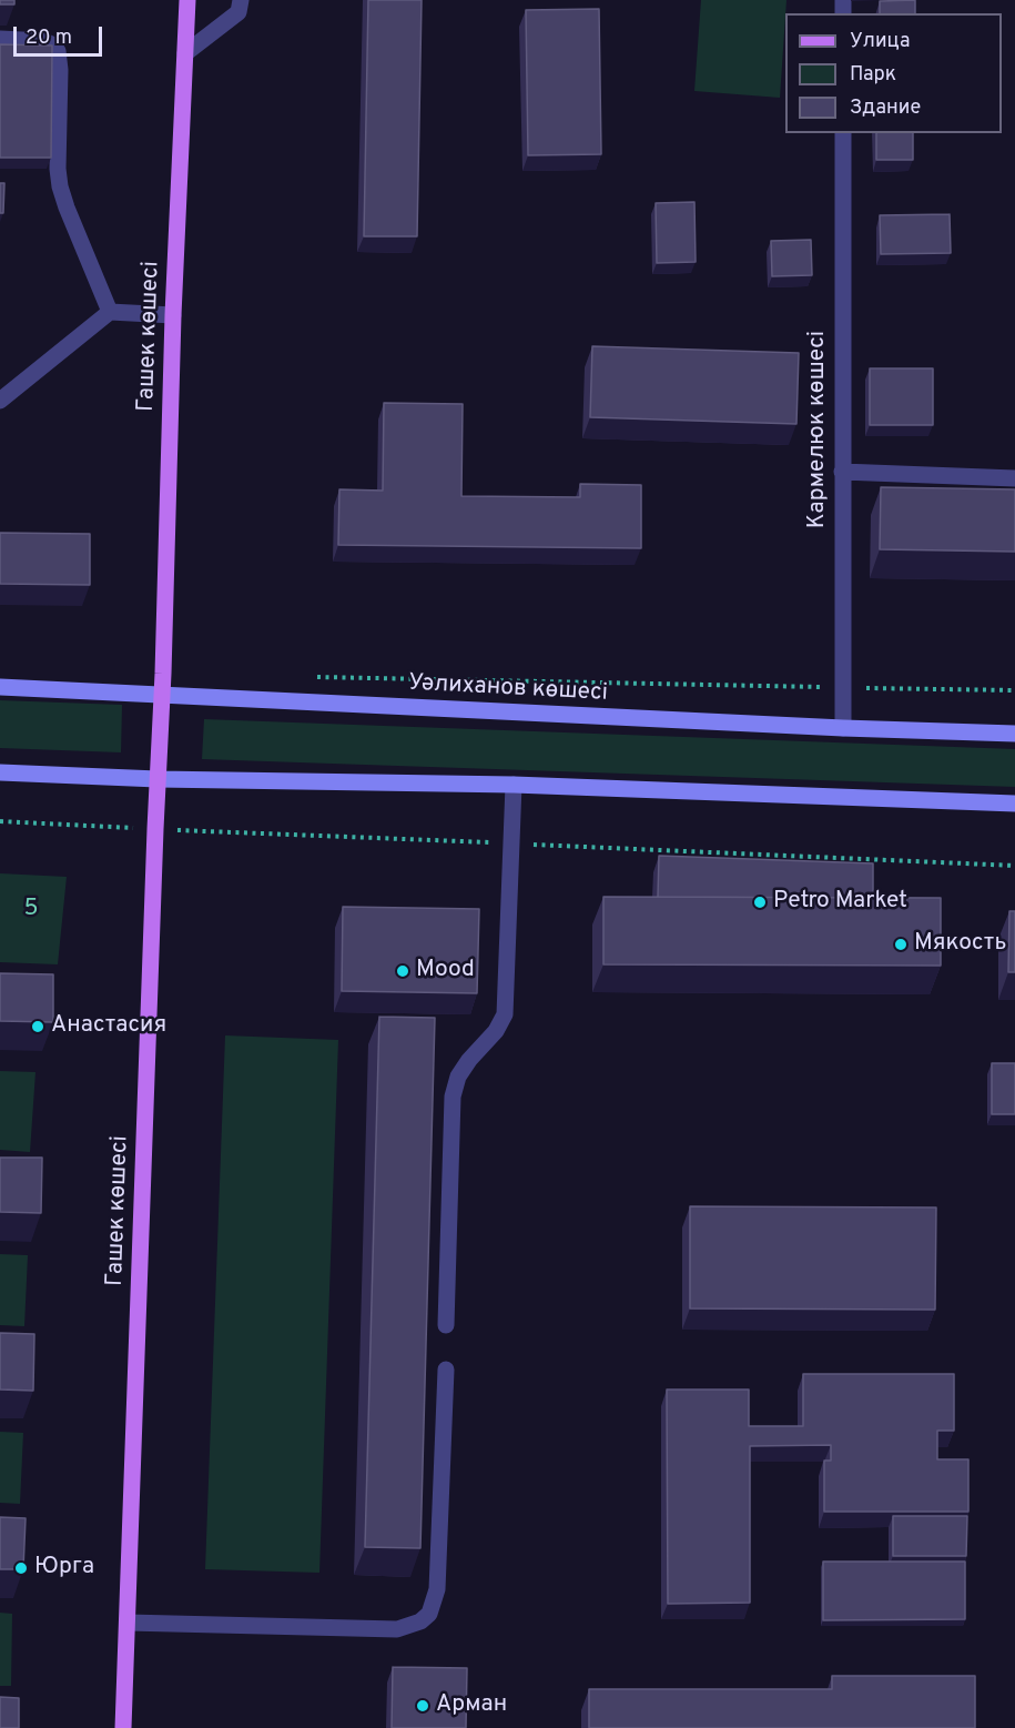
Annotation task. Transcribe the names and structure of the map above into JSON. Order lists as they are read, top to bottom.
{
  "streets": {
    "main road": ["Гашек көшесі", "Уәлиханов көшесі"],
    "lane": ["Кармелюк көшесі"]
  },
  "crossings": [
    ["Гашек көшесі", "Уәлиханов көшесі"],
    ["Кармелюк көшесі", "Уәлиханов көшесі"]
  ],
  "parks": ["5"],
  "places": [
    "Petro Market",
    "Мякость",
    "Mood",
    "Анастасия",
    "Юрга",
    "Арман"
  ],
  "legend": ["Улица", "Парк", "Здание"],
  "scale_bar": "20 m"
}
